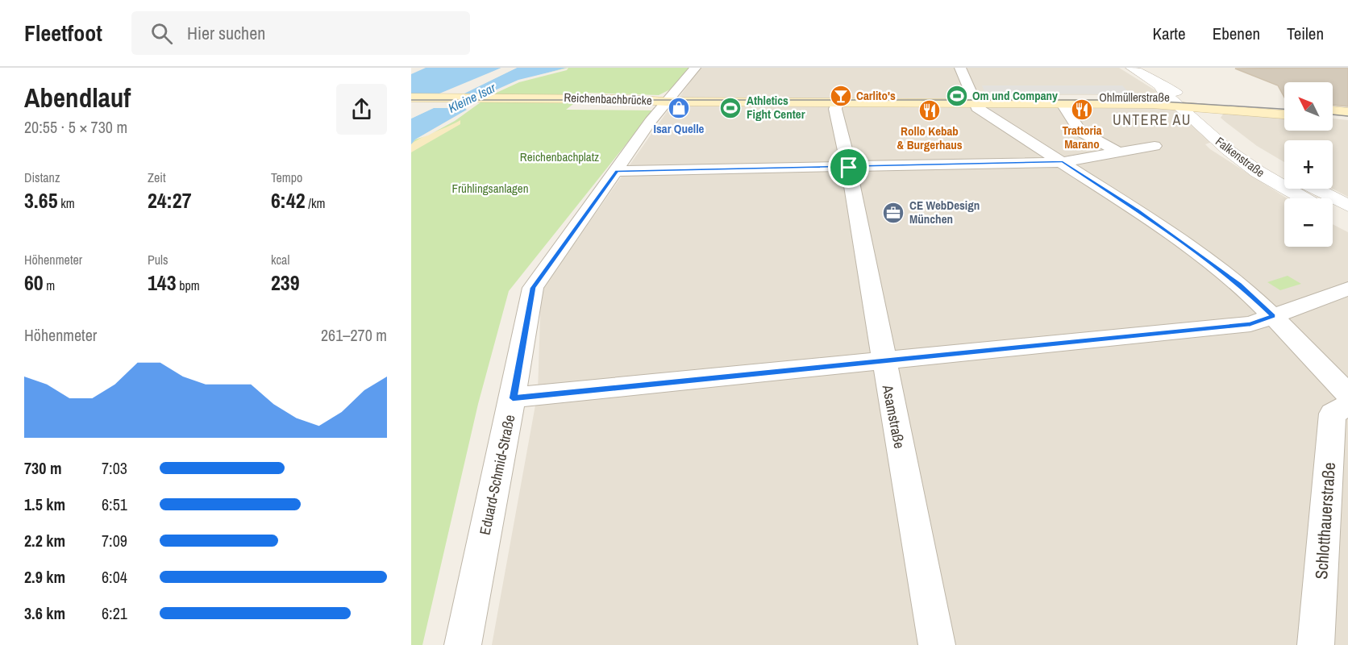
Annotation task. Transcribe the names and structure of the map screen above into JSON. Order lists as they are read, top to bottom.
{
  "streets": {
    "main road": ["Ohlmüllerstraße", "Reichenbachbrücke"],
    "street": [
      "Falkenstraße",
      "Asamstraße",
      "Eduard-Schmid-Straße",
      "Schlotthauerstraße"
    ]
  },
  "crossings": [
    ["Ohlmüllerstraße", "Reichenbachbrücke"],
    ["Ohlmüllerstraße", "Falkenstraße"],
    ["Ohlmüllerstraße", "Asamstraße"],
    ["Ohlmüllerstraße", "Eduard-Schmid-Straße"],
    ["Reichenbachbrücke", "Eduard-Schmid-Straße"]
  ],
  "districts": ["UNTERE AU"],
  "water": ["Kleine Isar"],
  "parks": ["Reichenbachplatz", "Frühlingsanlagen"],
  "places": {
    "bar": ["Carlito's"],
    "sports": ["Om und Company", "Athletics Fight Center"],
    "shop": ["Isar Quelle"],
    "restaurant": ["Trattoria Marano", "Rollo Kebab & Burgerhaus"],
    "office": ["CE WebDesign München"]
  },
  "north": "top left",
  "page": {
    "header": "Fleetfoot",
    "search": "Hier suchen",
    "nav": ["Karte", "Ebenen", "Teilen"],
    "heading": ["Abendlauf", "20:55 · 5 × 730 m"],
    "map_buttons": ["+", "−"],
    "stats": [
      ["Distanz", "3.65 km"],
      ["Zeit", "24:27"],
      ["Tempo", "6:42 /km"],
      ["Höhenmeter", "60 m"],
      ["Puls", "143 bpm"],
      ["kcal", "239"]
    ],
    "chart": ["Höhenmeter", "261–270 m"],
    "list": [
      {
        "name": "730 m",
        "note": "7:03"
      },
      {
        "name": "1.5 km",
        "note": "6:51"
      },
      {
        "name": "2.2 km",
        "note": "7:09"
      },
      {
        "name": "2.9 km",
        "note": "6:04"
      },
      {
        "name": "3.6 km",
        "note": "6:21"
      }
    ]
  }
}
